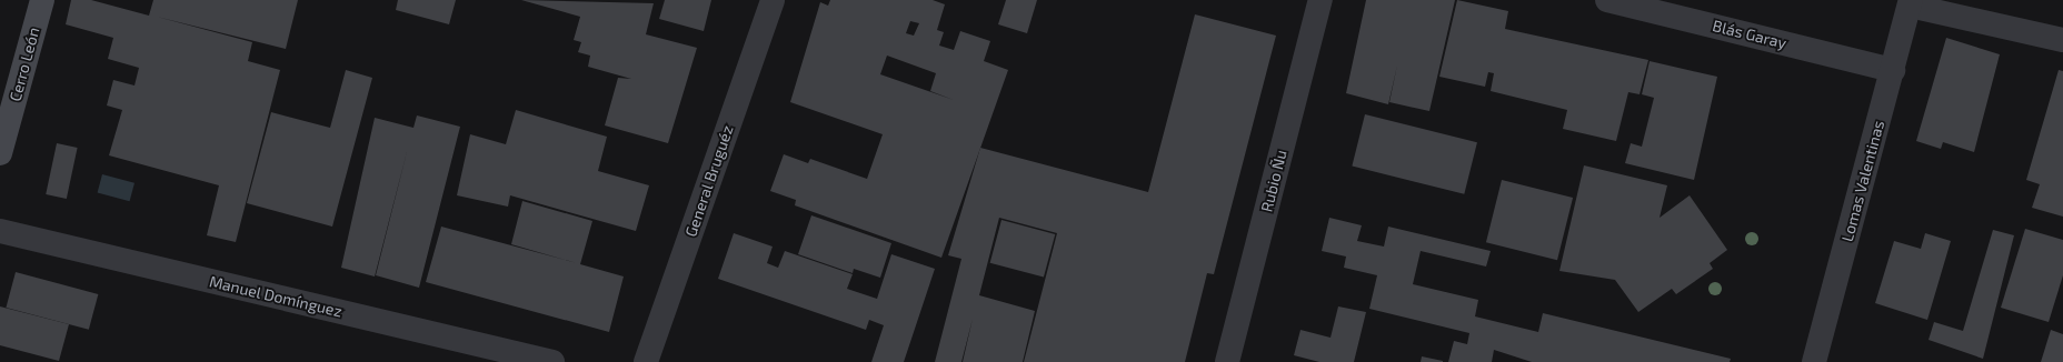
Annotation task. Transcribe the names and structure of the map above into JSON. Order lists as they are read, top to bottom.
{
  "streets": {
    "street": [
      "Blás Garay",
      "Cerro León",
      "General Bruguéz",
      "Rubio Ñu",
      "Lomas Valentinas",
      "Manuel Domínguez"
    ]
  },
  "crossings": [
    ["Blás Garay", "Lomas Valentinas"]
  ]
}
